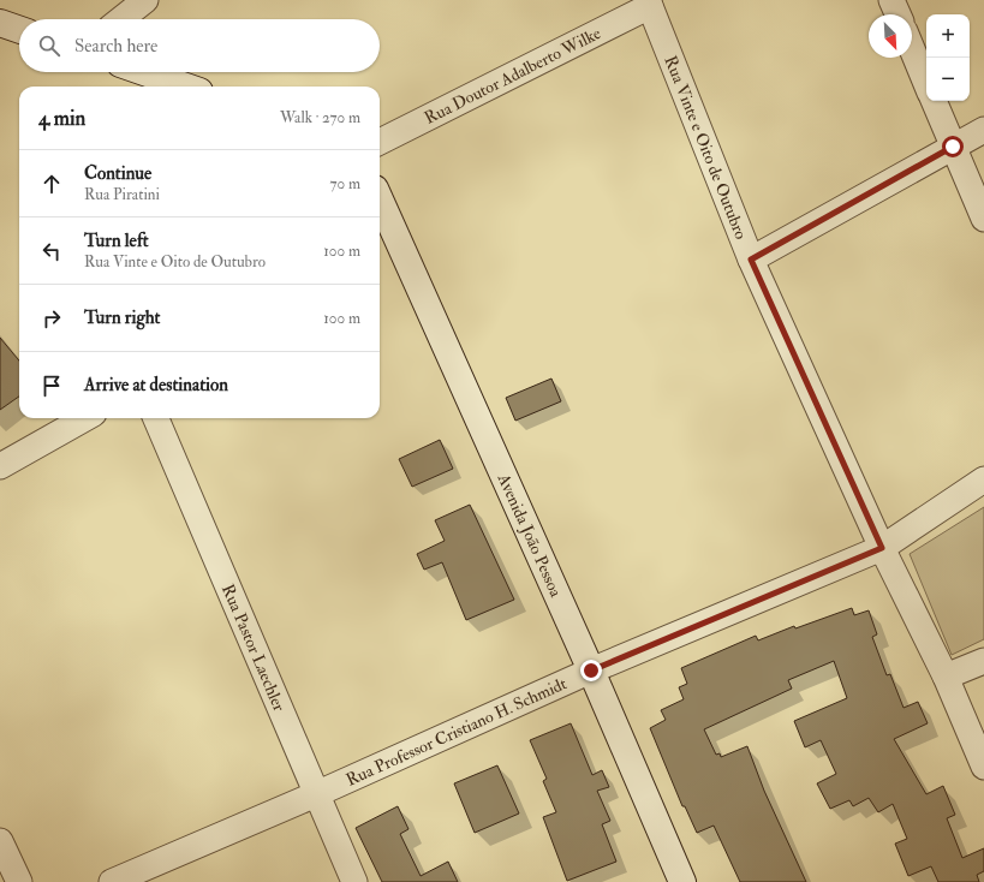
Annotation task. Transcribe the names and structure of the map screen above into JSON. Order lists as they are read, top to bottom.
{
  "streets": {
    "street": [
      "Rua Doutor Adalberto Wilke",
      "Rua Vinte e Oito de Outubro",
      "Avenida João Pessoa",
      "Rua Pastor Laechler",
      "Rua Professor Cristiano H. Schmidt"
    ]
  },
  "crossings": [
    ["Rua Doutor Adalberto Wilke", "Rua Vinte e Oito de Outubro"],
    ["Rua Vinte e Oito de Outubro", "Rua Professor Cristiano H. Schmidt"],
    ["Avenida João Pessoa", "Rua Professor Cristiano H. Schmidt"],
    ["Rua Pastor Laechler", "Rua Professor Cristiano H. Schmidt"]
  ],
  "north": "bottom right",
  "page": {
    "map_buttons": ["+", "−"],
    "search": "Search here",
    "heading": ["4 min", "Walk · 270 m"],
    "list": [
      ["Continue", "Rua Piratini", "70 m"],
      ["Turn left", "Rua Vinte e Oito de Outubro", "100 m"],
      ["Turn right", "100 m"],
      "Arrive at destination"
    ]
  }
}
